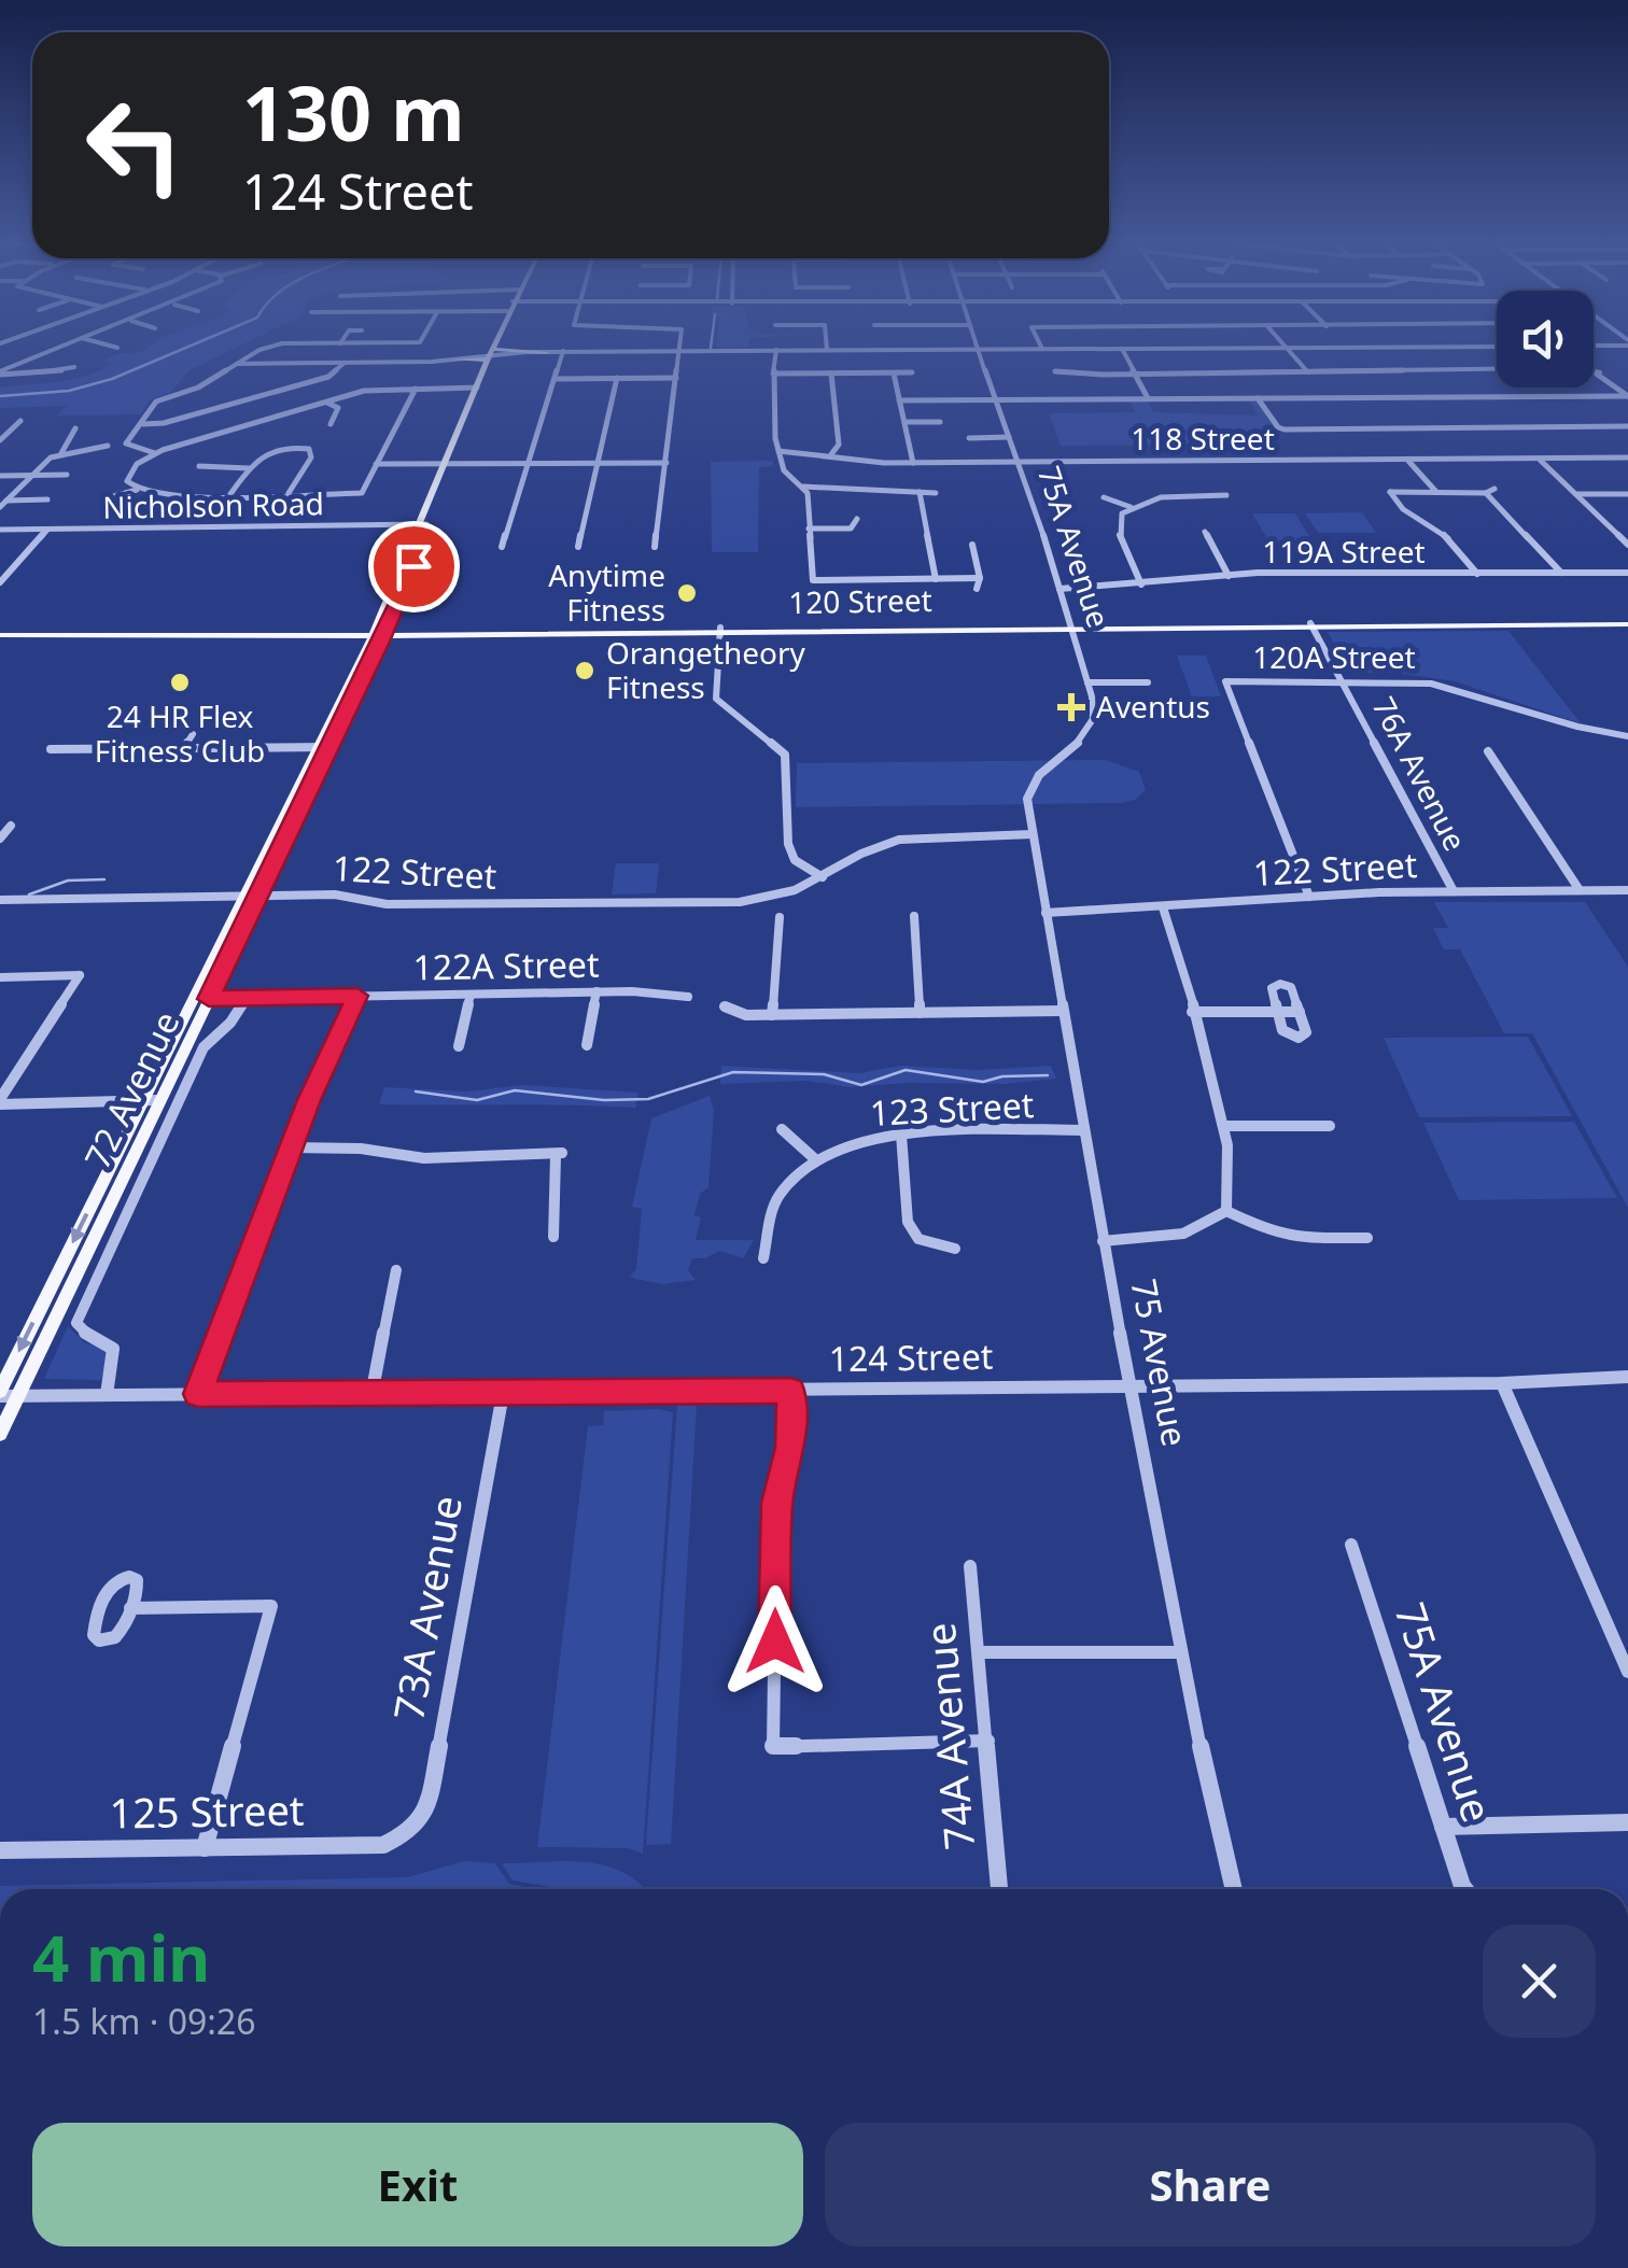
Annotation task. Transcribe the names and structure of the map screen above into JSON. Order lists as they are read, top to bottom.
{
  "streets": {
    "main road": ["120 Street", "72 Avenue"],
    "street": [
      "118 Street",
      "Nicholson Road",
      "75A Avenue",
      "119A Street",
      "120A Street",
      "76A Avenue",
      "122 Street",
      "122A Street",
      "123 Street",
      "124 Street",
      "75 Avenue",
      "73A Avenue",
      "74A Avenue",
      "125 Street"
    ]
  },
  "crossings": [
    ["118 Street", "75A Avenue"],
    ["Nicholson Road", "72 Avenue"],
    ["75A Avenue", "119A Street"],
    ["75A Avenue", "120 Street"],
    ["75A Avenue", "122 Street"],
    ["75A Avenue", "75 Avenue"],
    ["120 Street", "76A Avenue"],
    ["120 Street", "72 Avenue"],
    ["120A Street", "76A Avenue"],
    ["120A Street", "122 Street"],
    ["76A Avenue", "122 Street"],
    ["122 Street", "72 Avenue"],
    ["122 Street", "75 Avenue"],
    ["122A Street", "72 Avenue"],
    ["72 Avenue", "124 Street"],
    ["123 Street", "75 Avenue"],
    ["124 Street", "75 Avenue"],
    ["124 Street", "73A Avenue"],
    ["73A Avenue", "125 Street"]
  ],
  "places": {
    "other": ["Anytime Fitness", "Orangetheory Fitness", "24 HR Flex Fitness Club"],
    "health": ["Aventus"]
  },
  "page": {
    "turn": ["130 m", "124 Street"],
    "heading": ["4 min", "1.5 km · 09:26"],
    "buttons": ["Exit", "Share"]
  }
}
